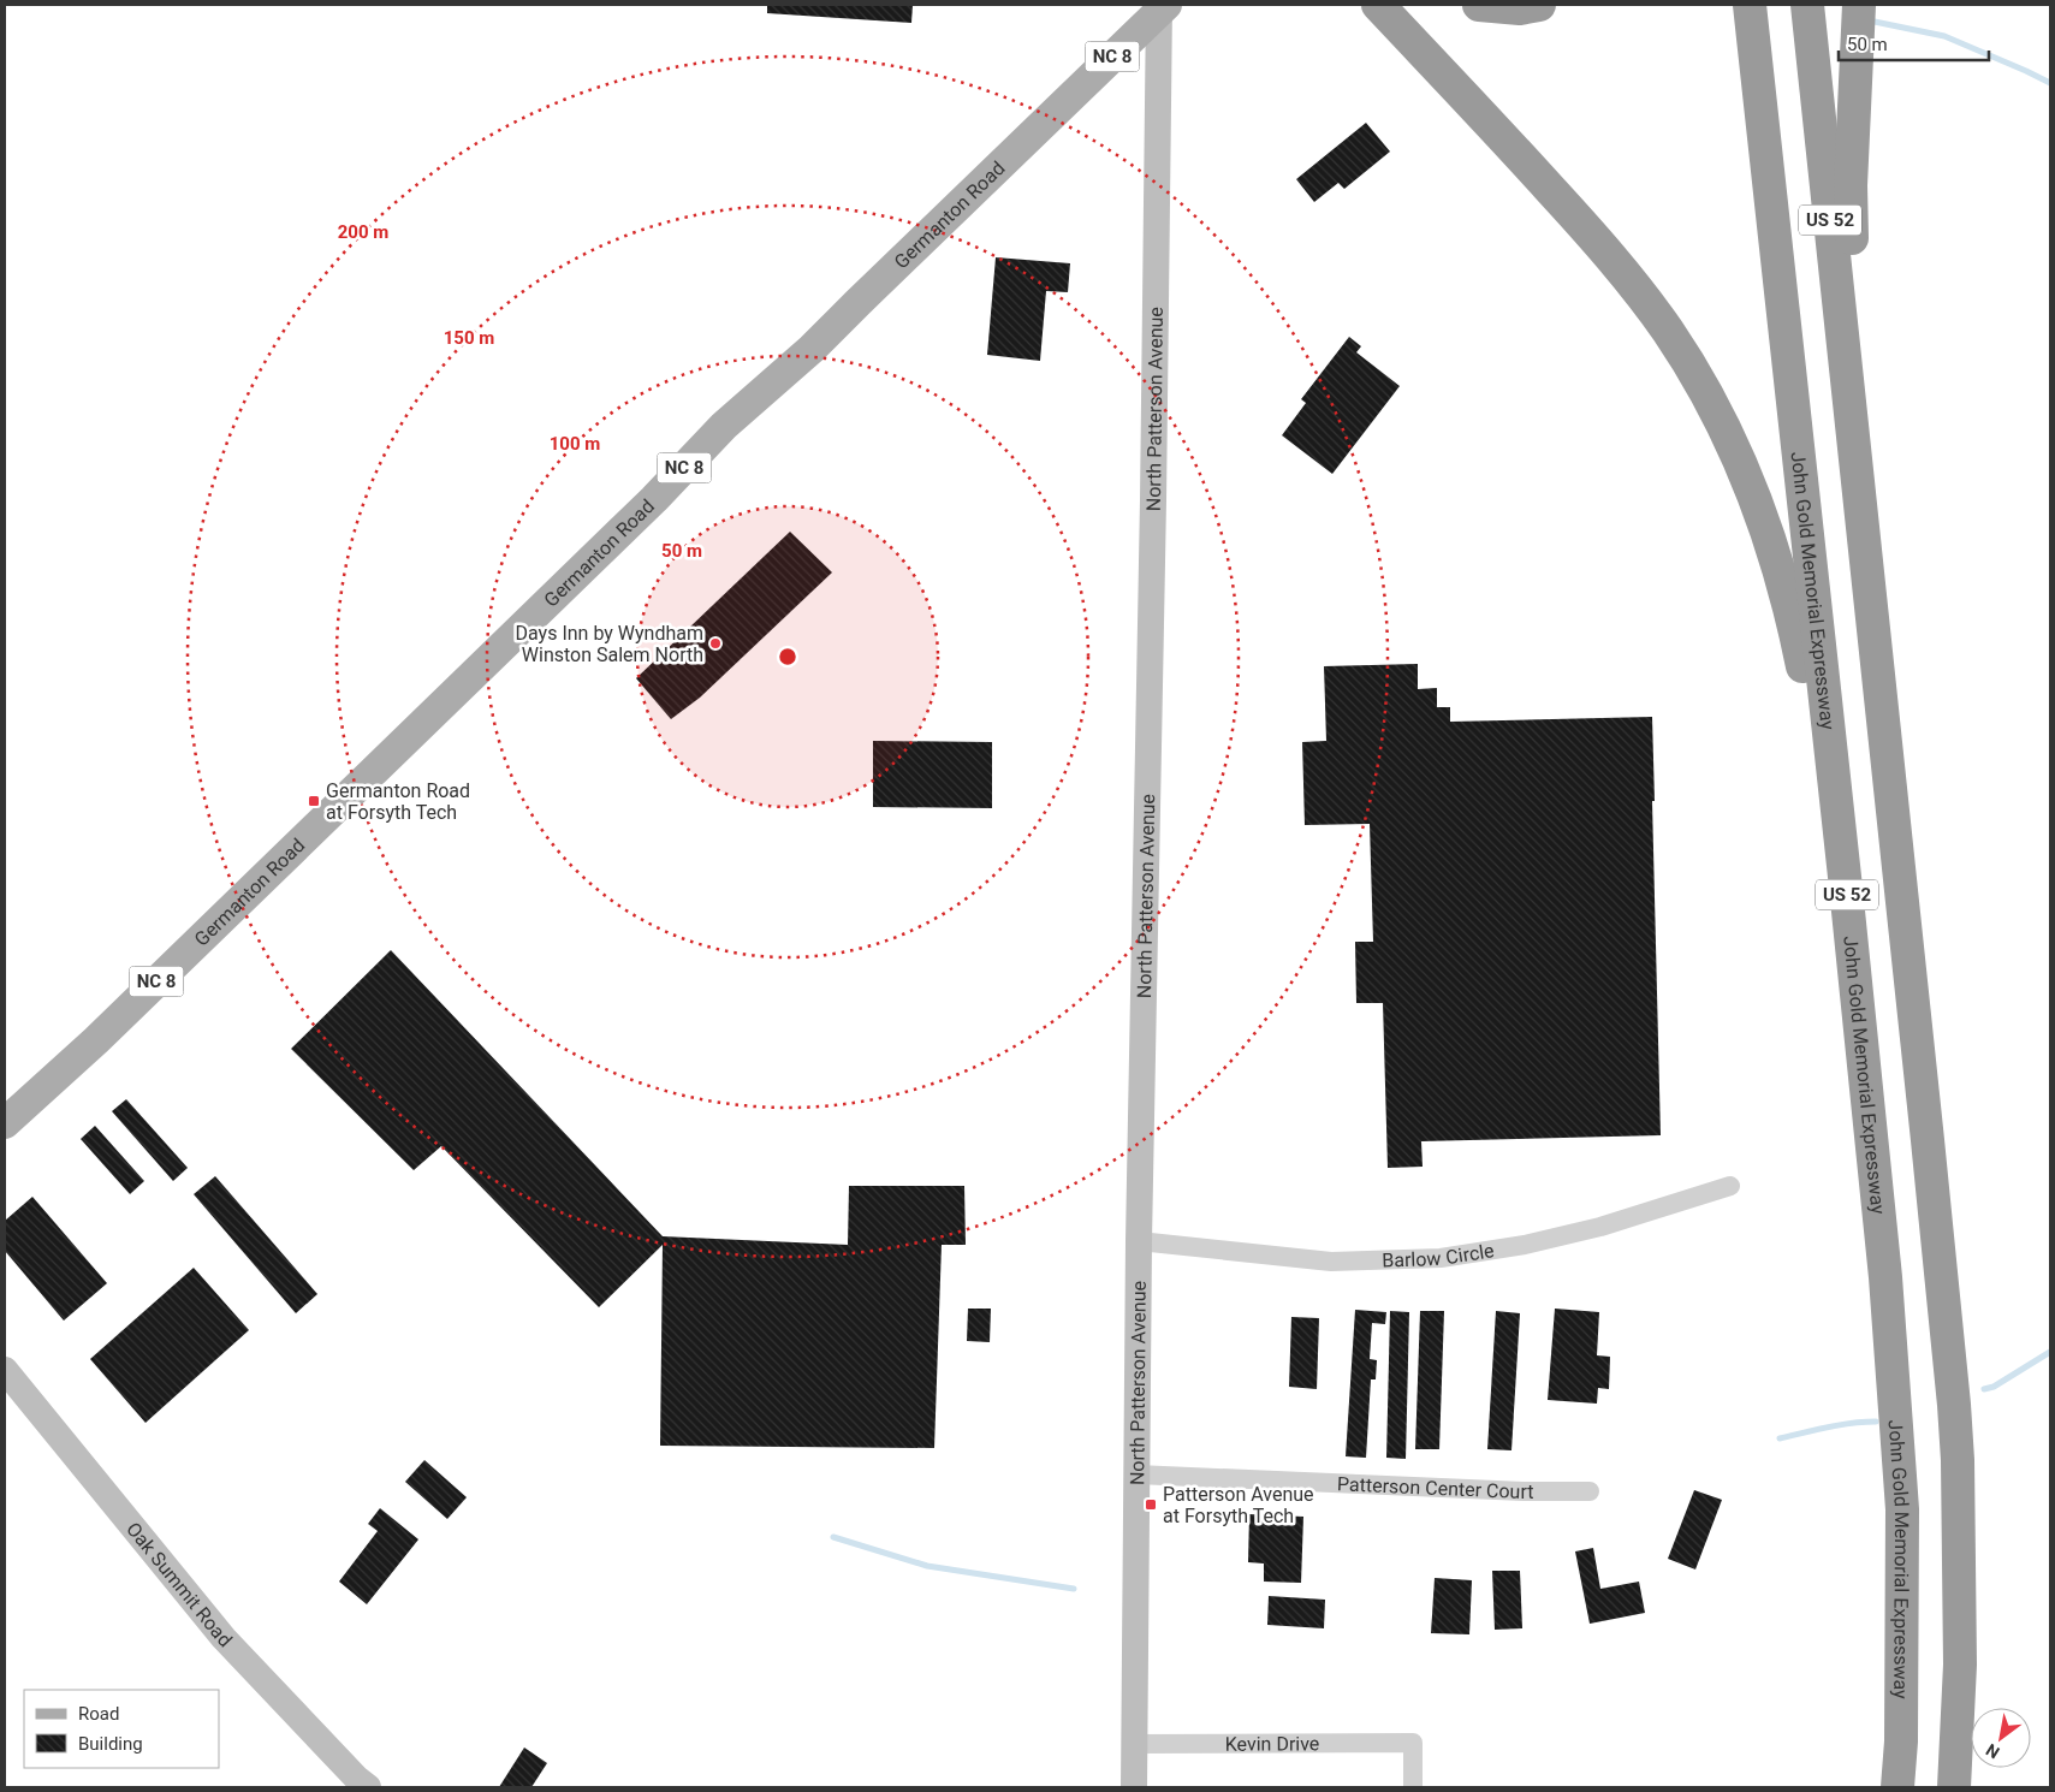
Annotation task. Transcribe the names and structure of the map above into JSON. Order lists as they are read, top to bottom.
{
  "streets": {
    "highway": ["US 52", "John Gold Memorial Expressway"],
    "main road": [
      "NC 8",
      "Germanton Road",
      "North Patterson Avenue",
      "Oak Summit Road"
    ],
    "street": ["Barlow Circle", "Patterson Center Court", "Kevin Drive"]
  },
  "crossings": [
    ["Germanton Road", "North Patterson Avenue"],
    ["North Patterson Avenue", "Barlow Circle"],
    ["North Patterson Avenue", "Patterson Center Court"],
    ["North Patterson Avenue", "Kevin Drive"]
  ],
  "places": {
    "other": ["Days Inn by Wyndham Winston Salem North"],
    "transit": ["Germanton Road at Forsyth Tech", "Patterson Avenue at Forsyth Tech"]
  },
  "legend": ["Road", "Building"],
  "scale_bar": "50 m",
  "north": "bottom left",
  "rings": [
    "200 m",
    "150 m",
    "100 m",
    "50 m"
  ]
}
